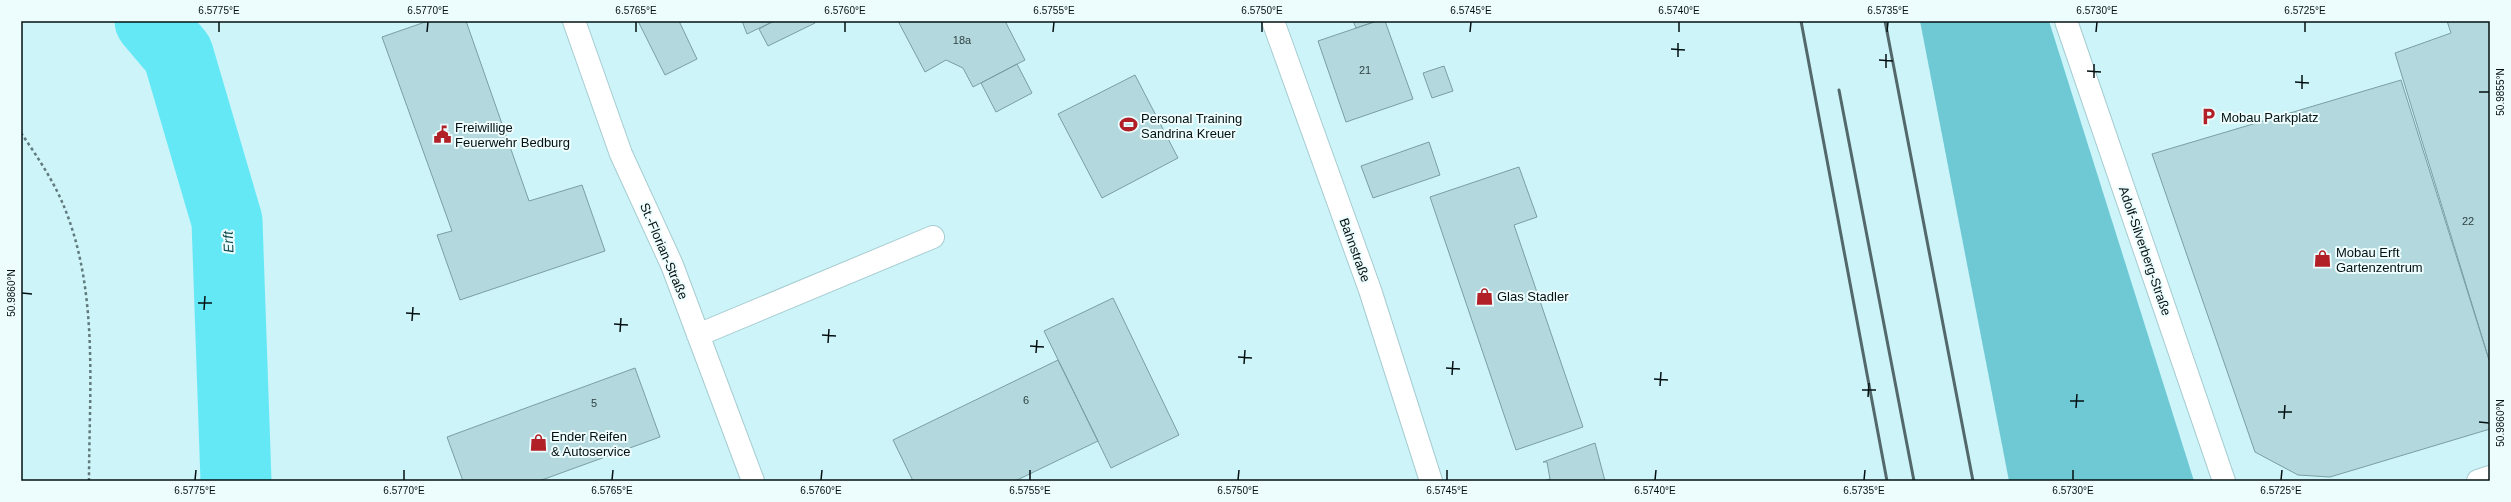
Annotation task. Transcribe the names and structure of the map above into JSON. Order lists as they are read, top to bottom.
{
  "streets": {
    "street": ["Bahnstraße", "St.-Florian-Straße", "Adolf-Silverberg-Straße"]
  },
  "water": ["Erft"],
  "places": {
    "parking": ["Mobau Parkplatz"],
    "sports": ["Personal Training Sandrina Kreuer"],
    "public building": ["Freiwillige Feuerwehr Bedburg"],
    "shop": ["Mobau Erft Gartenzentrum", "Glas Stadler", "Ender Reifen & Autoservice"]
  },
  "house_numbers": [
    "18a",
    "21",
    "22",
    "6",
    "5"
  ],
  "coordinates": [
    "6.5775°E",
    "6.5770°E",
    "6.5765°E",
    "6.5760°E",
    "6.5755°E",
    "6.5750°E",
    "6.5745°E",
    "6.5740°E",
    "6.5735°E",
    "6.5730°E",
    "6.5725°E",
    "50.9855°N",
    "50.9860°N"
  ]
}
